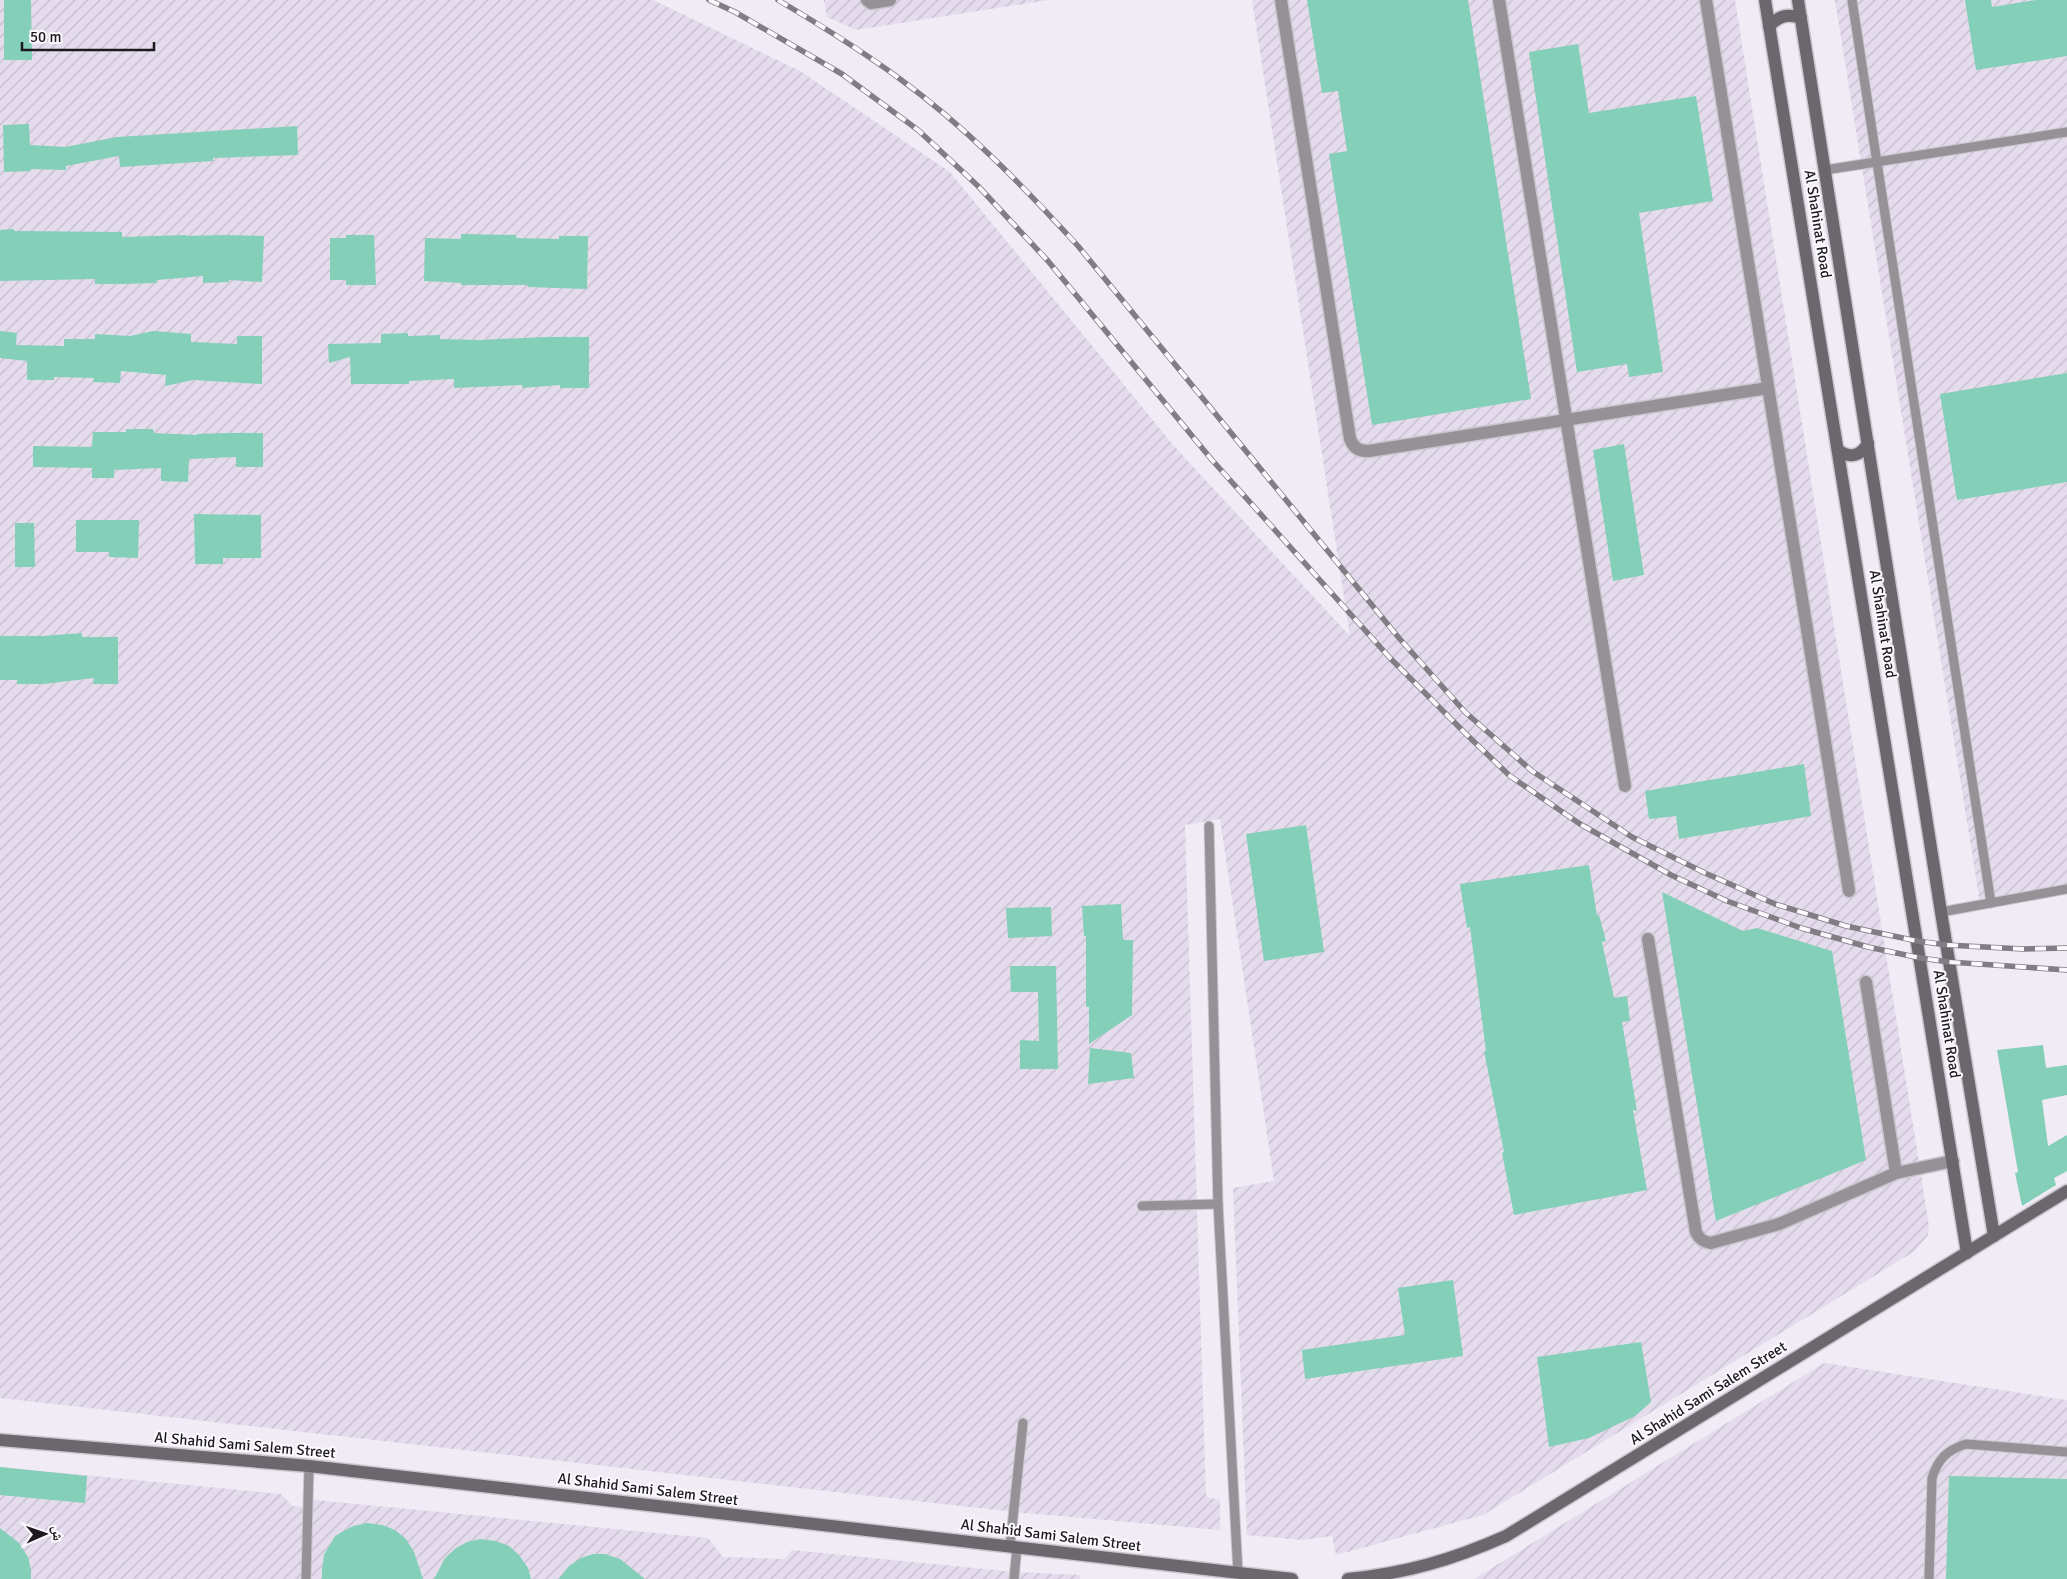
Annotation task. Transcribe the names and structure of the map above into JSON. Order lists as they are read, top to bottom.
{
  "streets": {
    "main road": ["Al Shahinat Road", "Al Shahid Sami Salem Street"]
  },
  "crossings": [
    ["Al Shahinat Road", "Al Shahid Sami Salem Street"]
  ],
  "scale_bar": "50 m",
  "north": "right"
}
